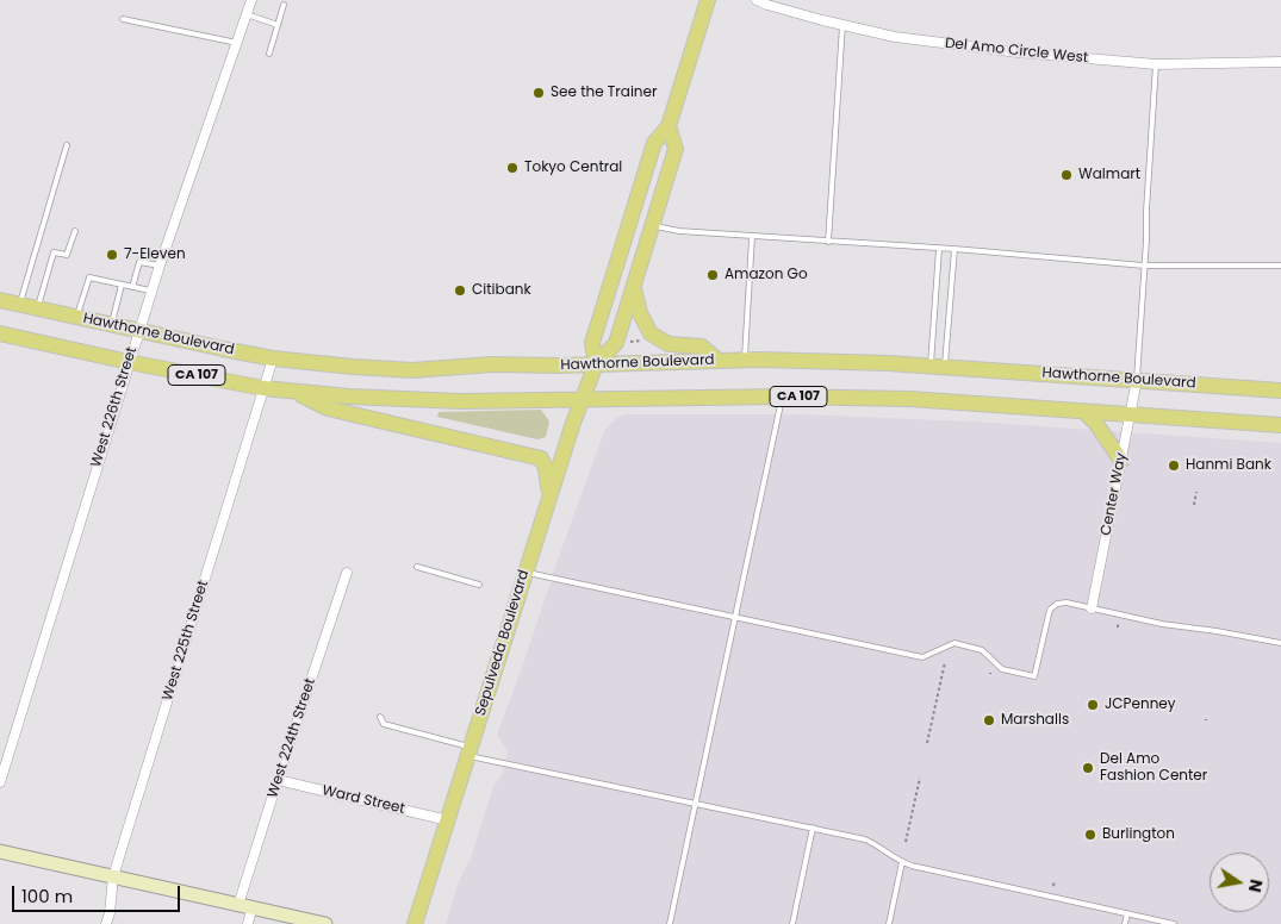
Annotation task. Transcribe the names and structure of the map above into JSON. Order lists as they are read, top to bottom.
{
  "streets": {
    "main road": ["Hawthorne Boulevard", "CA 107", "Sepulveda Boulevard"],
    "street": [
      "Del Amo Circle West",
      "West 226th Street",
      "Center Way",
      "West 225th Street",
      "West 224th Street",
      "Ward Street"
    ]
  },
  "crossings": [
    ["Hawthorne Boulevard", "West 226th Street"],
    ["Hawthorne Boulevard", "Center Way"],
    ["Hawthorne Boulevard", "West 225th Street"],
    ["Hawthorne Boulevard", "Sepulveda Boulevard"],
    ["CA 107", "West 226th Street"],
    ["CA 107", "Center Way"],
    ["CA 107", "West 225th Street"],
    ["CA 107", "Sepulveda Boulevard"],
    ["Sepulveda Boulevard", "Ward Street"],
    ["West 224th Street", "Ward Street"]
  ],
  "places": [
    "See the Trainer",
    "Tokyo Central",
    "Walmart",
    "7-Eleven",
    "Amazon Go",
    "Citibank",
    "Hanmi Bank",
    "JCPenney",
    "Marshalls",
    "Del Amo Fashion Center",
    "Burlington"
  ],
  "scale_bar": "100 m",
  "north": "right"
}
